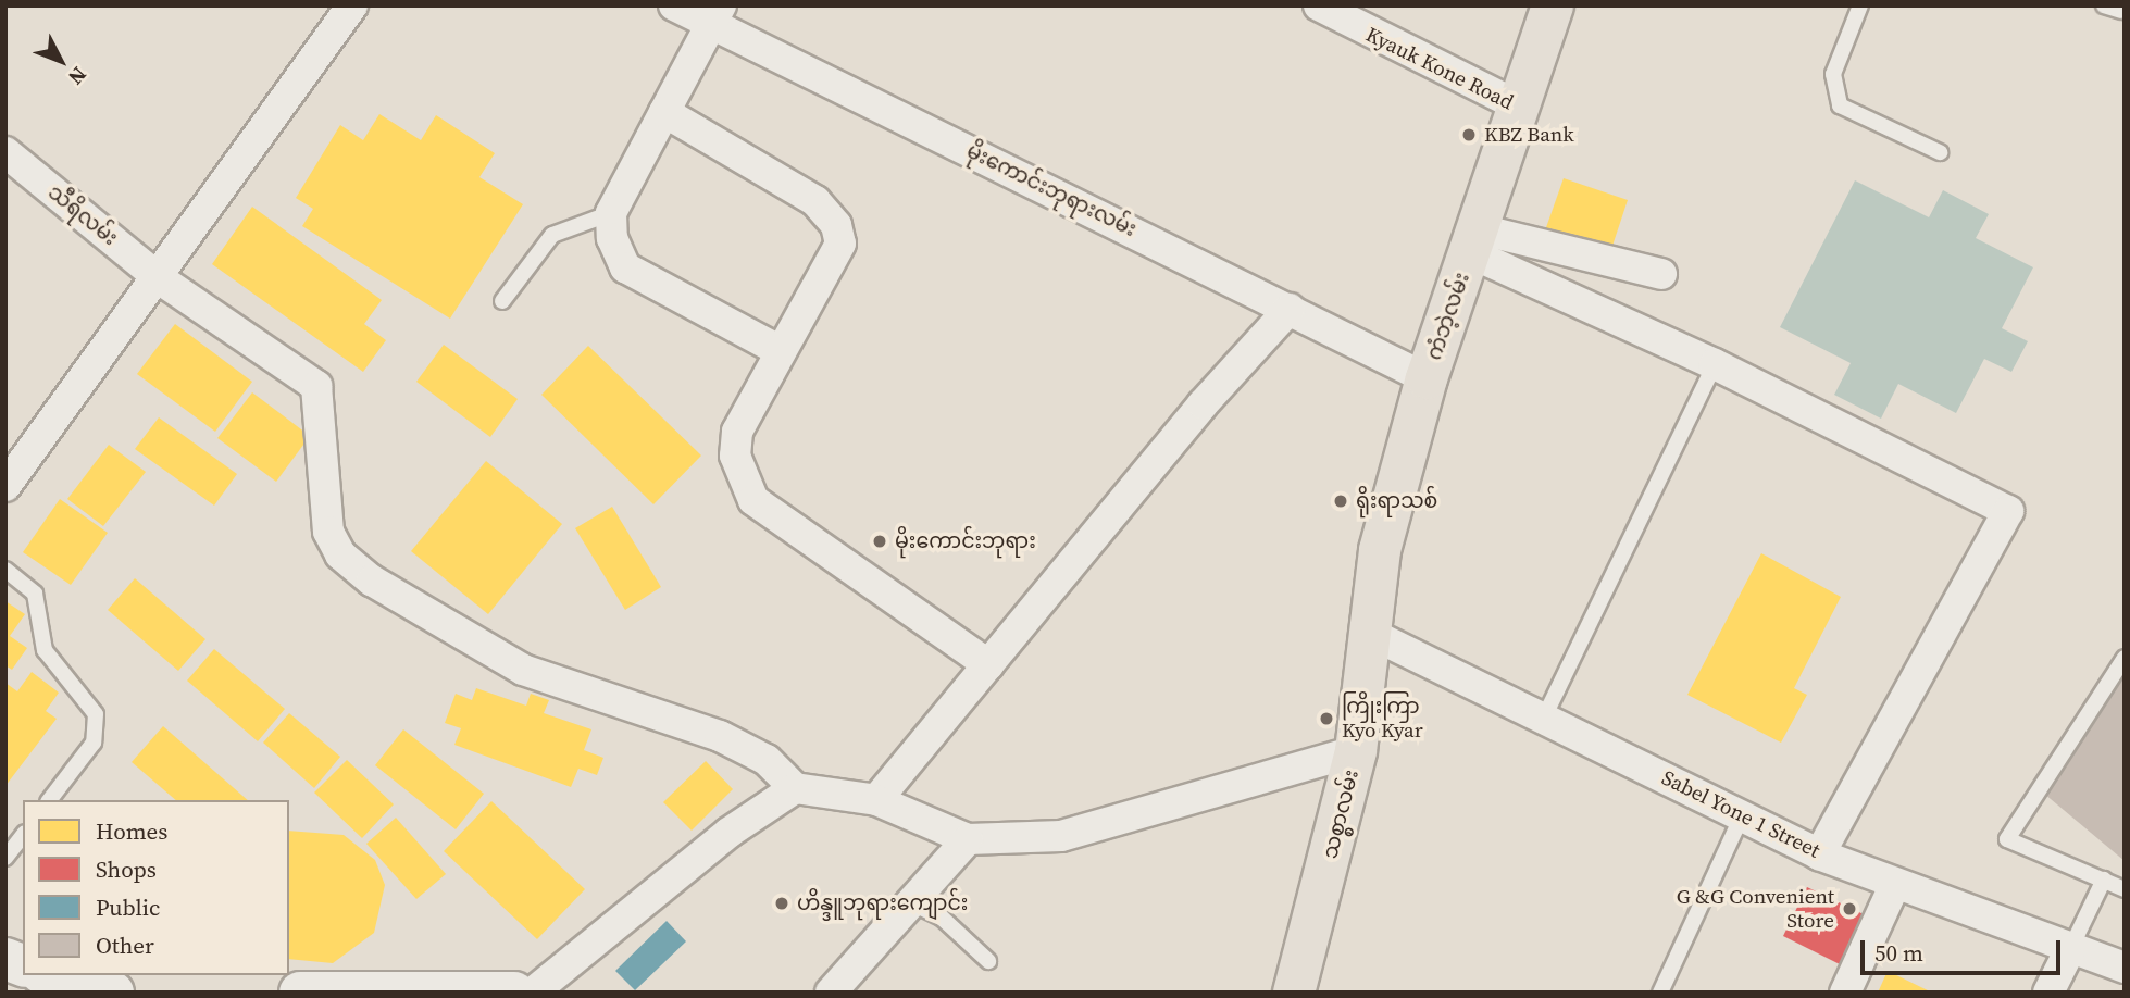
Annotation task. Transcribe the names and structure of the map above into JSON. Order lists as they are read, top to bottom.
{
  "streets": {
    "main road": ["ကံဘဲ့လမ်း", "သစ္စာလမ်း"],
    "street": [
      "Kyauk Kone Road",
      "မိုးကောင်းဘုရားလမ်း",
      "သီရိလမ်း",
      "Sabel Yone 1 Street"
    ]
  },
  "crossings": [
    ["Kyauk Kone Road", "ကံဘဲ့လမ်း"],
    ["မိုးကောင်းဘုရားလမ်း", "ကံဘဲ့လမ်း"],
    ["ကံဘဲ့လမ်း", "သစ္စာလမ်း"],
    ["ကံဘဲ့လမ်း", "Sabel Yone 1 Street"],
    ["သစ္စာလမ်း", "Sabel Yone 1 Street"]
  ],
  "places": [
    "KBZ Bank",
    "ရိုးရာသစ်",
    "မိုးကောင်းဘုရား",
    "ကြိုးကြာ Kyo Kyar",
    "ဟိန္ဒူဘုရားကျောင်း",
    "G &G Convenient Store"
  ],
  "legend": [
    "Homes",
    "Shops",
    "Public",
    "Other"
  ],
  "scale_bar": "50 m",
  "north": "bottom right"
}
